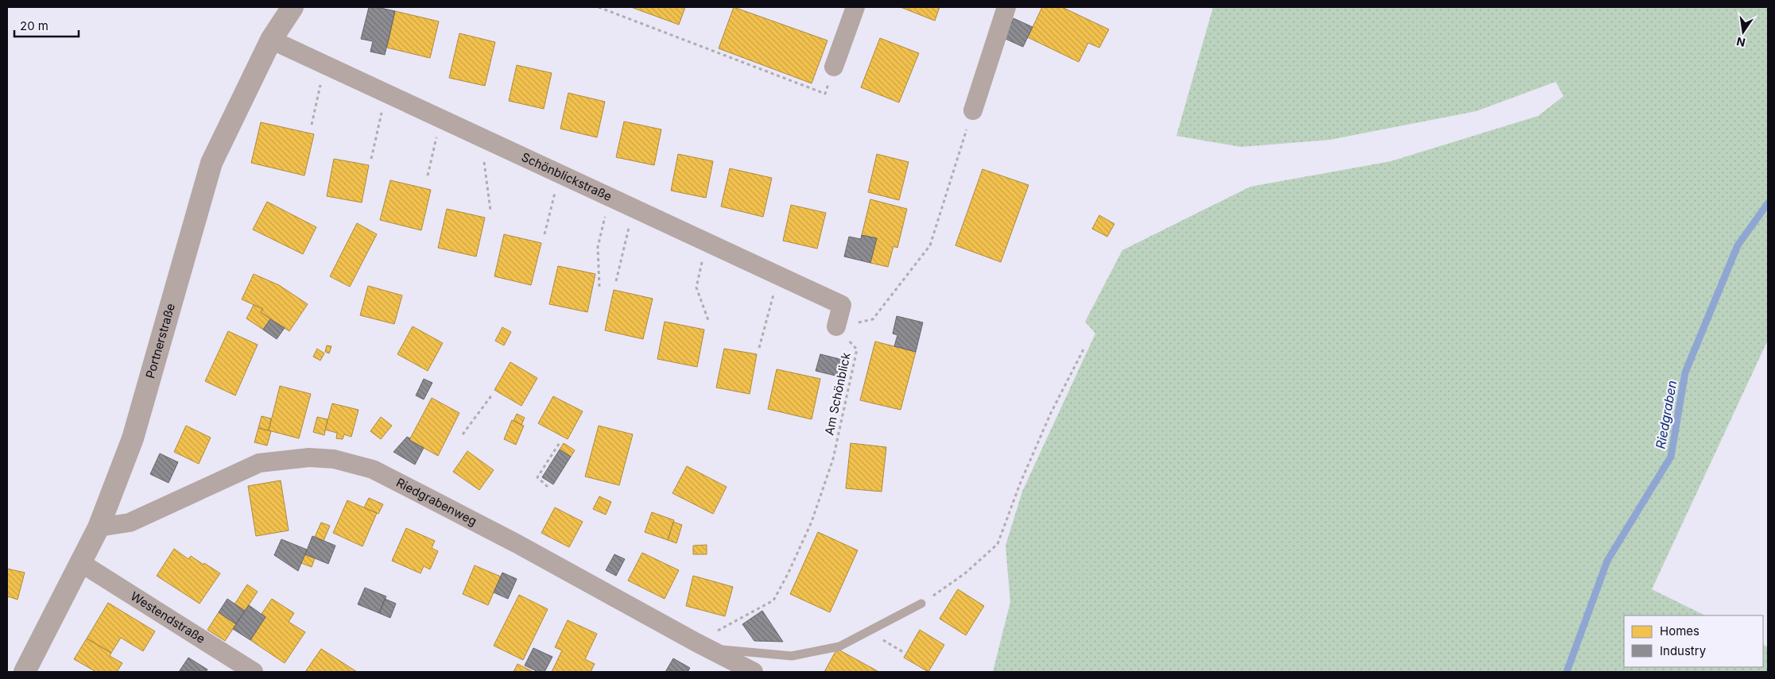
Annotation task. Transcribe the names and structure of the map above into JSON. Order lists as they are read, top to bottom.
{
  "streets": {
    "street": [
      "Schönblickstraße",
      "Portnerstraße",
      "Riedgrabenweg",
      "Westendstraße"
    ],
    "path": ["Am Schönblick"]
  },
  "crossings": [
    ["Schönblickstraße", "Portnerstraße"],
    ["Schönblickstraße", "Am Schönblick"],
    ["Portnerstraße", "Riedgrabenweg"],
    ["Portnerstraße", "Westendstraße"]
  ],
  "water": ["Riedgraben"],
  "legend": ["Homes", "Industry"],
  "scale_bar": "20 m",
  "north": "bottom"
}
